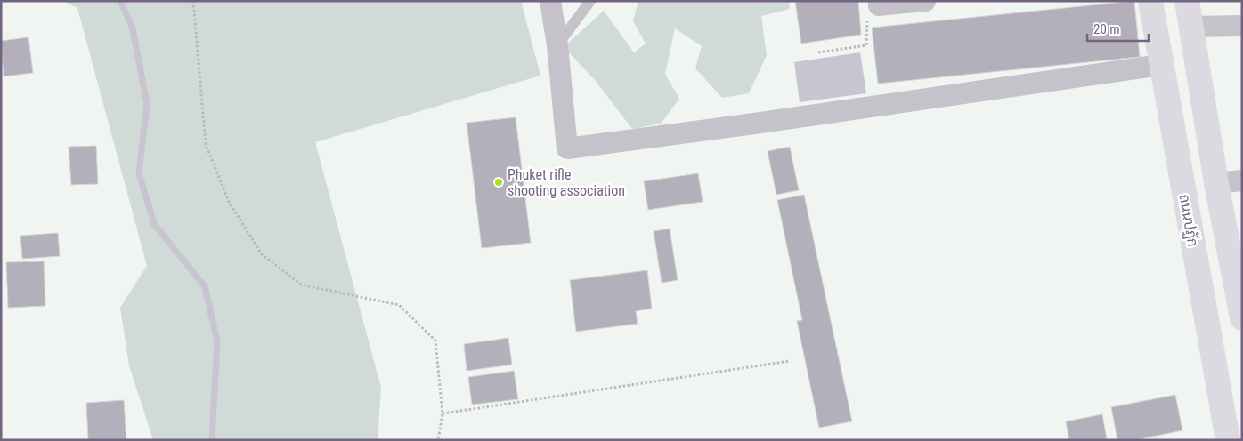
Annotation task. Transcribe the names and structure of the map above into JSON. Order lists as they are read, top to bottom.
{
  "streets": {
    "main road": ["ถนนปฏัก"]
  },
  "places": ["Phuket rifle shooting association"],
  "scale_bar": "20 m"
}
